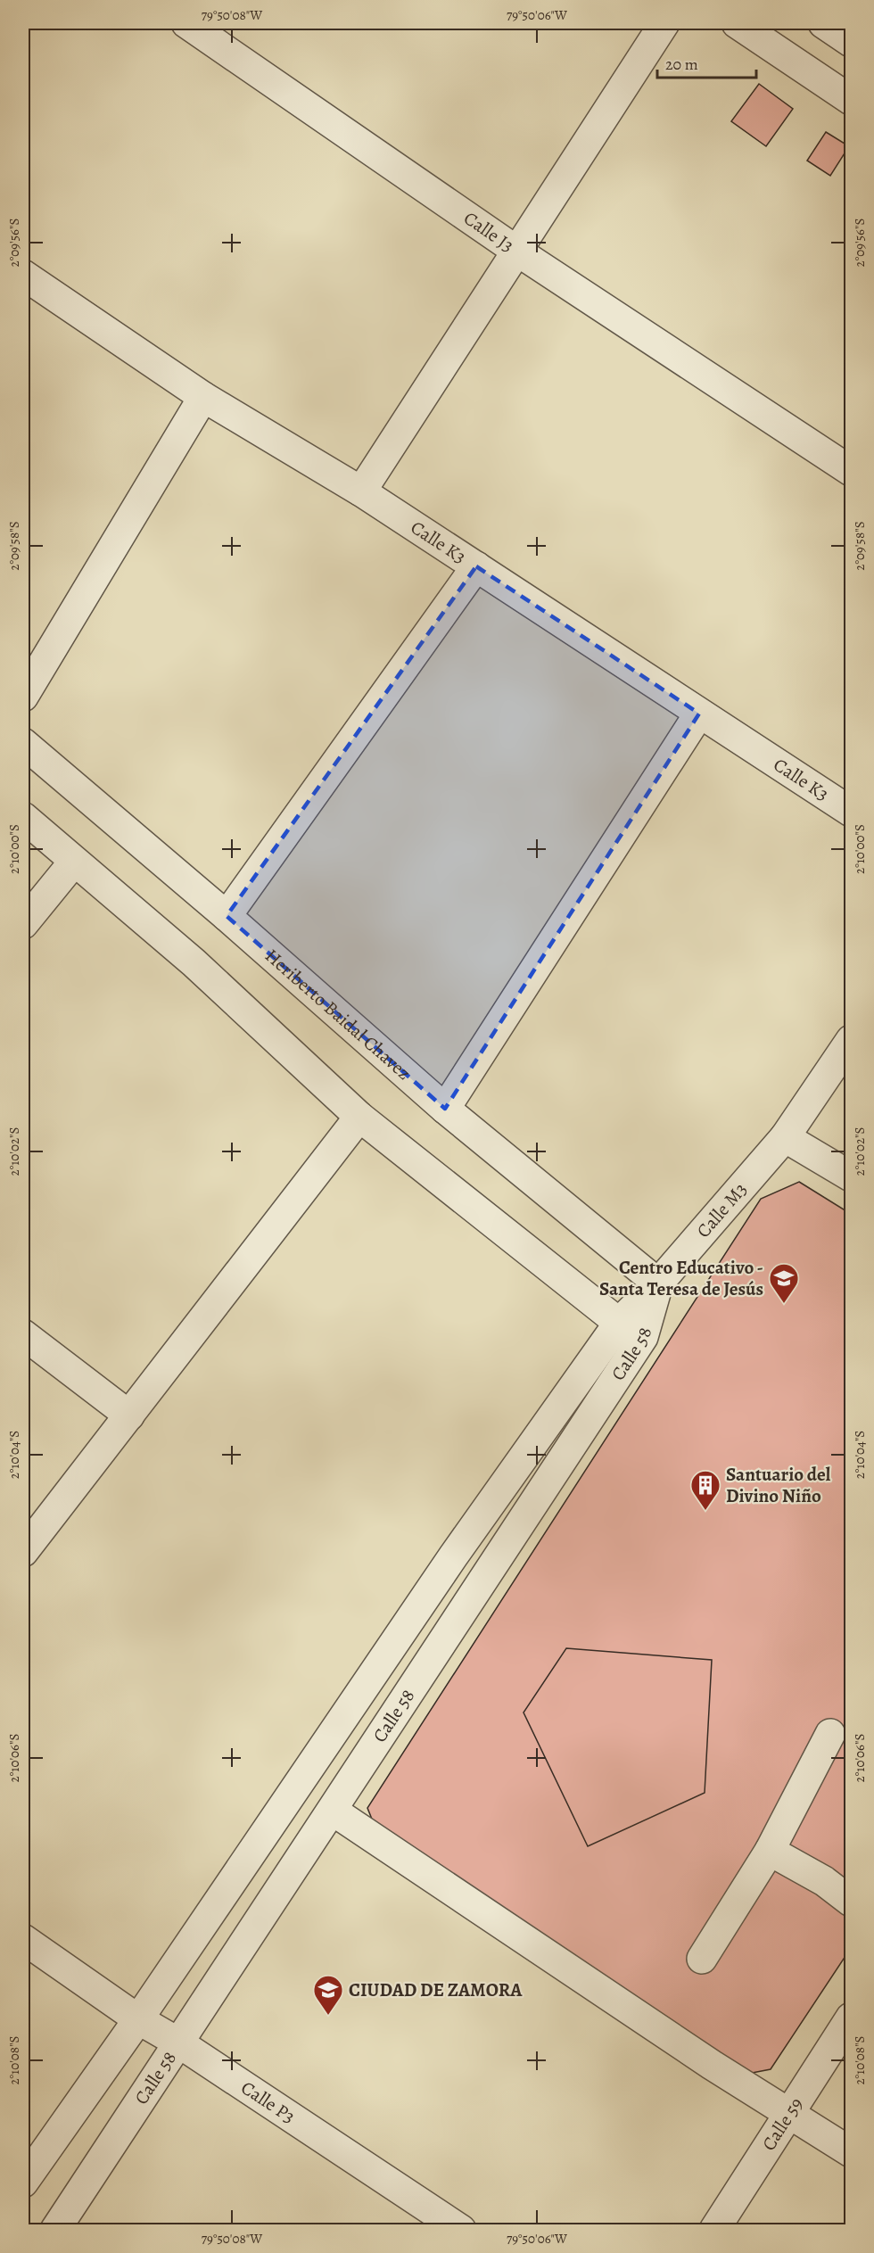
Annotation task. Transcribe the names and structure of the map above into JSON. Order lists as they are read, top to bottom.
{
  "streets": {
    "street": [
      "Calle J3",
      "Calle K3",
      "Heriberto Baidal Chavez",
      "Calle M3",
      "Calle 58",
      "Calle P3",
      "Calle 59"
    ]
  },
  "crossings": [
    ["Heriberto Baidal Chavez", "Calle M3"],
    ["Heriberto Baidal Chavez", "Calle 58"],
    ["Calle M3", "Calle 58"],
    ["Calle 58", "Calle P3"]
  ],
  "places": {
    "school or university": ["Centro Educativo - Santa Teresa de Jesús", "CIUDAD DE ZAMORA"],
    "building": ["Santuario del Divino Niño"]
  },
  "scale_bar": "20 m",
  "coordinates": [
    "79°50'08\"W",
    "79°50'06\"W",
    "2°09'56\"S",
    "2°09'58\"S",
    "2°10'00\"S",
    "2°10'02\"S",
    "2°10'04\"S",
    "2°10'06\"S",
    "2°10'08\"S"
  ]
}
